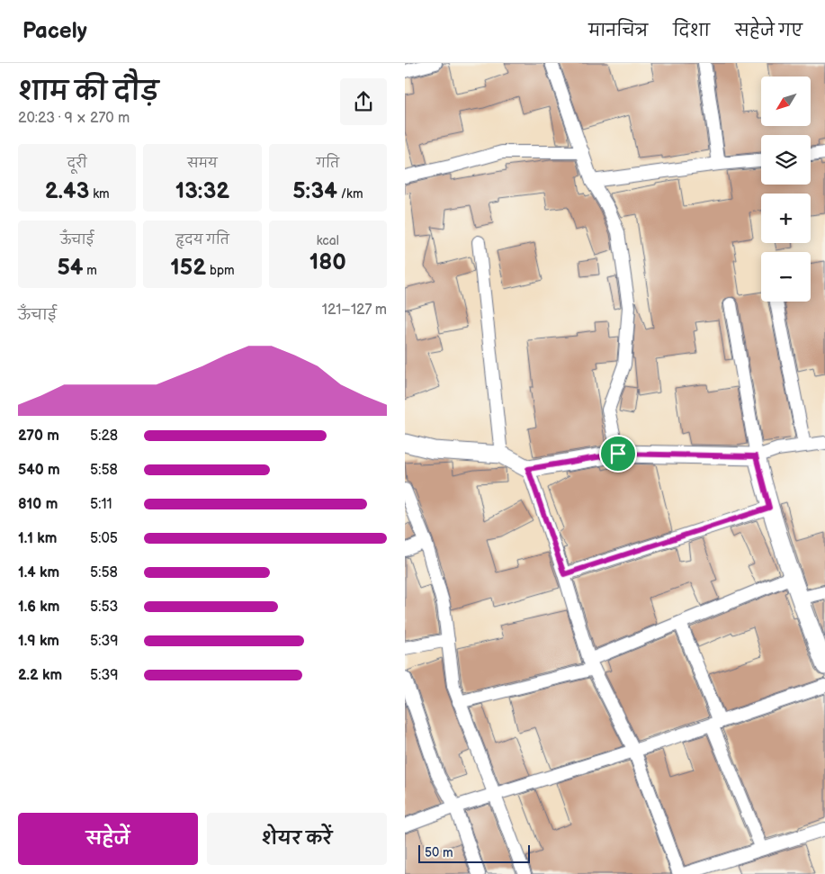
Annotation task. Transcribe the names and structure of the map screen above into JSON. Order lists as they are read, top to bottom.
{
  "scale_bar": "50 m",
  "north": "bottom left",
  "page": {
    "header": "Pacely",
    "nav": ["मानचित्र", "दिशा", "सहेजे गए"],
    "heading": ["शाम की दौड़", "20:23 · 9 × 270 m"],
    "map_buttons": ["+", "−"],
    "stats": [
      ["दूरी", "2.43 km"],
      ["समय", "13:32"],
      ["गति", "5:34 /km"],
      ["ऊँचाई", "54 m"],
      ["हृदय गति", "152 bpm"],
      ["kcal", "180"]
    ],
    "chart": ["ऊँचाई", "121–127 m"],
    "list": [
      {
        "name": "270 m",
        "note": "5:28"
      },
      {
        "name": "540 m",
        "note": "5:58"
      },
      {
        "name": "810 m",
        "note": "5:11"
      },
      {
        "name": "1.1 km",
        "note": "5:05"
      },
      {
        "name": "1.4 km",
        "note": "5:58"
      },
      {
        "name": "1.6 km",
        "note": "5:53"
      },
      {
        "name": "1.9 km",
        "note": "5:39"
      },
      {
        "name": "2.2 km",
        "note": "5:39"
      }
    ],
    "buttons": ["सहेजें", "शेयर करें"],
    "scale": "50 m"
  }
}
